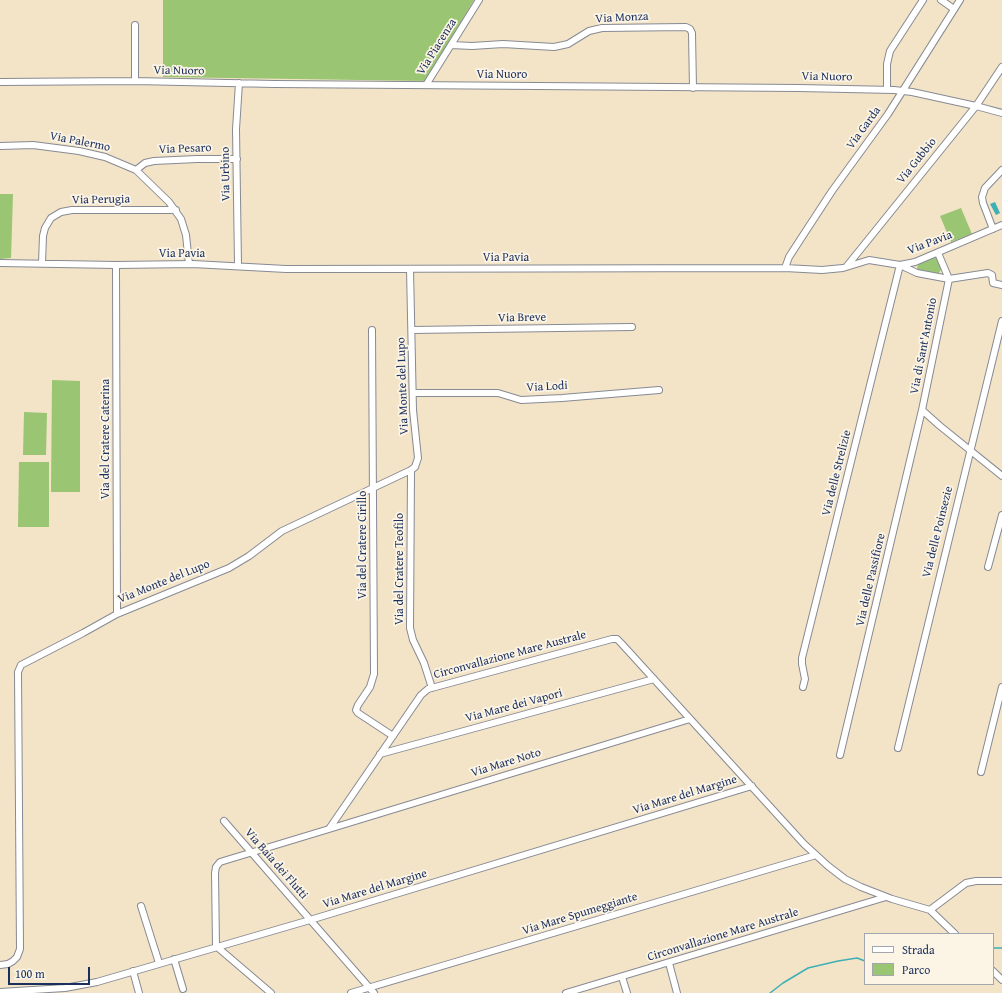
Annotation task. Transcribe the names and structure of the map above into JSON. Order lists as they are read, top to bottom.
{
  "streets": {
    "street": [
      "Via Monza",
      "Via Piacenza",
      "Via Nuoro",
      "Via Garda",
      "Via Palermo",
      "Via Pesaro",
      "Via Gubbio",
      "Via Urbino",
      "Via Perugia",
      "Via Pavia",
      "Via Breve",
      "Via di Sant'Antonio",
      "Via Monte del Lupo",
      "Via Lodi",
      "Via del Cratere Caterina",
      "Via delle Strelizie",
      "Via delle Poinsezie",
      "Via del Cratere Cirillo",
      "Via del Cratere Teofilo",
      "Via delle Passifiore",
      "Circonvallazione Mare Australe",
      "Via Mare dei Vapori",
      "Via Mare Noto",
      "Via Mare del Margine",
      "Via Baia dei Flutti",
      "Via Mare Spumeggiante"
    ]
  },
  "crossings": [
    ["Via Monza", "Via Piacenza"],
    ["Via Monza", "Via Nuoro"],
    ["Via Piacenza", "Via Nuoro"],
    ["Via Nuoro", "Via Garda"],
    ["Via Nuoro", "Via Gubbio"],
    ["Via Nuoro", "Via Urbino"],
    ["Via Garda", "Via Pavia"],
    ["Via Palermo", "Via Pesaro"],
    ["Via Palermo", "Via Perugia"],
    ["Via Palermo", "Via Pavia"],
    ["Via Pesaro", "Via Urbino"],
    ["Via Gubbio", "Via Pavia"],
    ["Via Urbino", "Via Pavia"],
    ["Via Perugia", "Via Pavia"],
    ["Via Pavia", "Via Monte del Lupo"],
    ["Via Pavia", "Via del Cratere Caterina"],
    ["Via Pavia", "Via delle Strelizie"],
    ["Via Breve", "Via Monte del Lupo"],
    ["Via di Sant'Antonio", "Via delle Poinsezie"],
    ["Via di Sant'Antonio", "Via delle Passifiore"],
    ["Via Monte del Lupo", "Via Lodi"],
    ["Via Monte del Lupo", "Via del Cratere Caterina"],
    ["Via Monte del Lupo", "Via del Cratere Cirillo"],
    ["Via Monte del Lupo", "Via del Cratere Teofilo"],
    ["Via del Cratere Cirillo", "Circonvallazione Mare Australe"],
    ["Via del Cratere Teofilo", "Circonvallazione Mare Australe"],
    ["Circonvallazione Mare Australe", "Via Mare dei Vapori"],
    ["Circonvallazione Mare Australe", "Via Mare Noto"],
    ["Circonvallazione Mare Australe", "Via Mare del Margine"],
    ["Circonvallazione Mare Australe", "Via Mare Spumeggiante"],
    ["Via Mare del Margine", "Via Baia dei Flutti"],
    ["Via Baia dei Flutti", "Via Mare Spumeggiante"]
  ],
  "legend": ["Strada", "Parco"],
  "scale_bar": "100 m"
}
